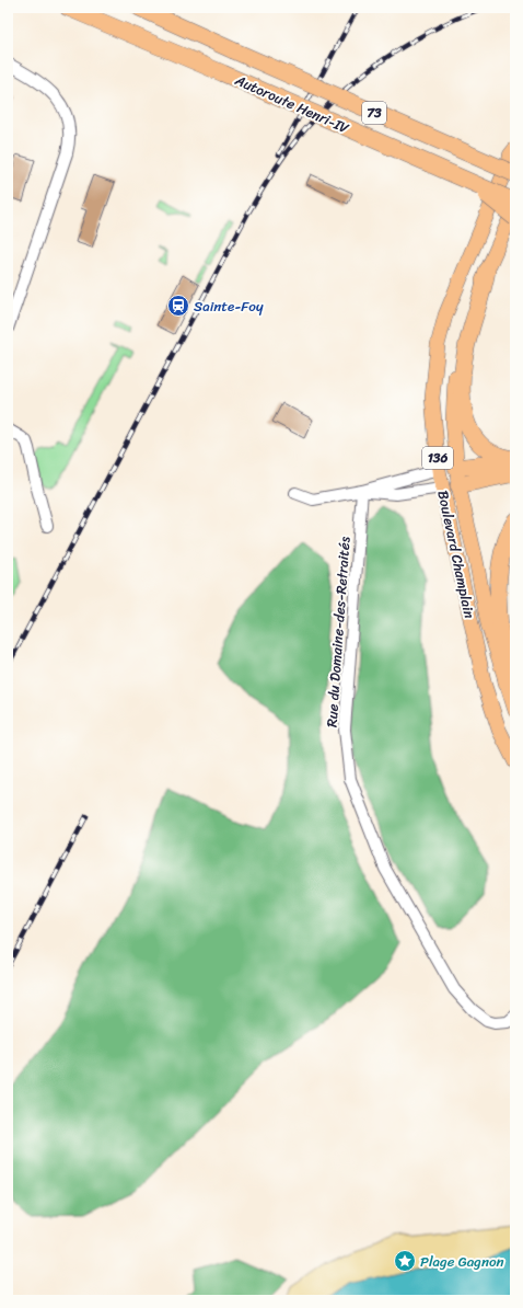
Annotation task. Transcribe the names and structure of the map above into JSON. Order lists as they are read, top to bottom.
{
  "streets": {
    "highway": ["Autoroute Henri-IV", "73"],
    "main road": ["136", "Boulevard Champlain"],
    "street": ["Rue du Domaine-des-Retraités"]
  },
  "places": {
    "station": ["Sainte-Foy"],
    "place": ["Plage Gagnon"]
  }
}
